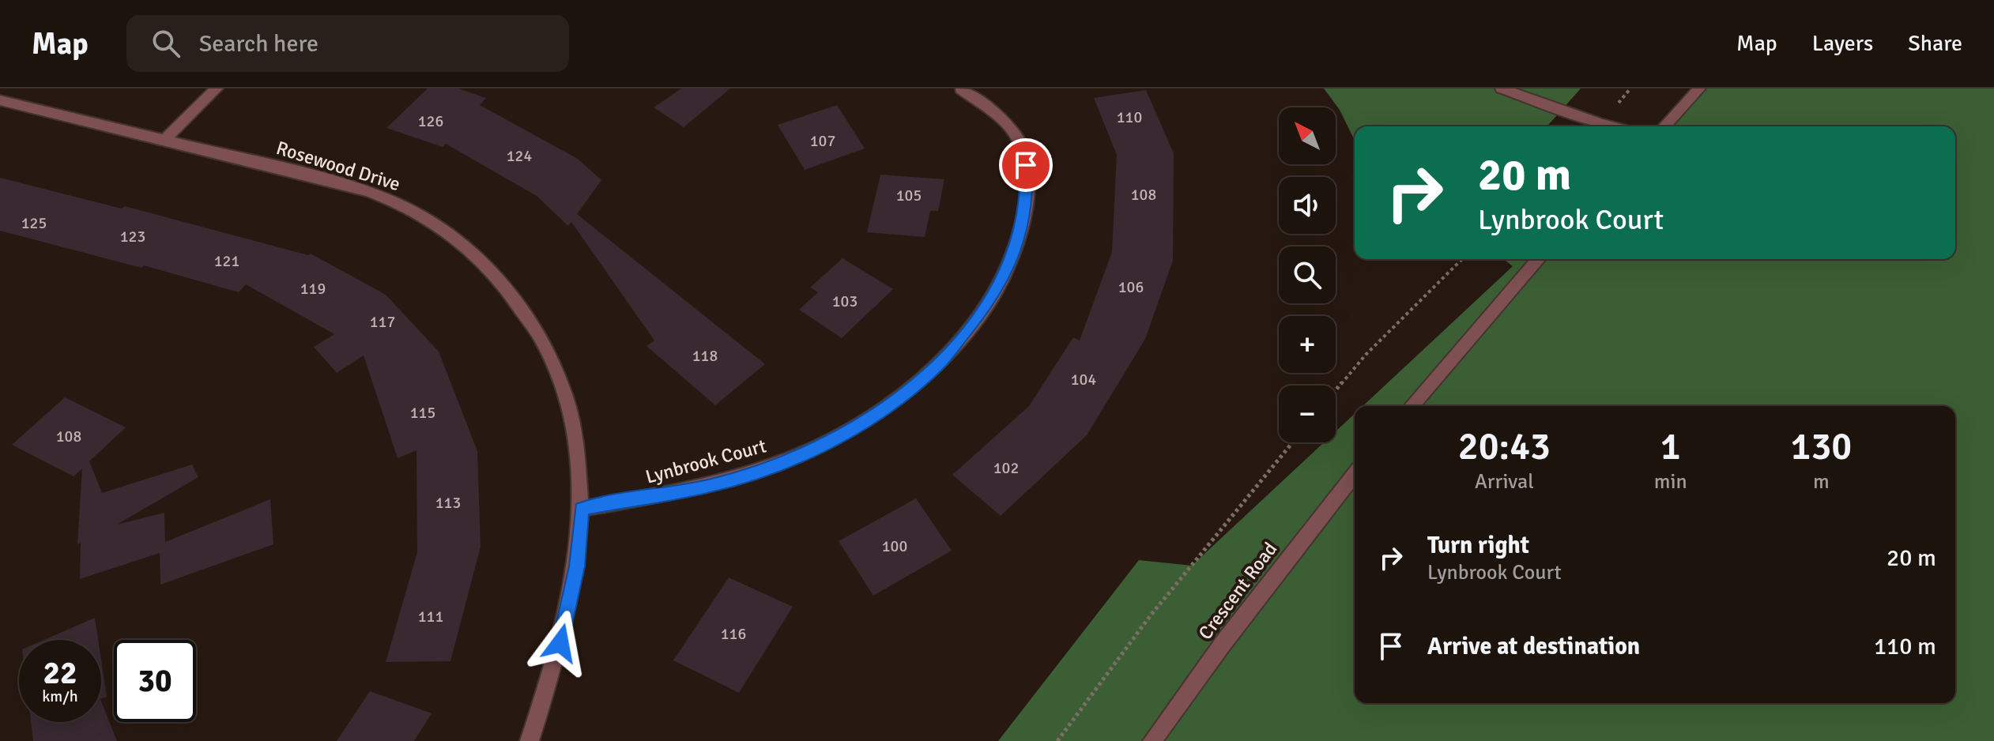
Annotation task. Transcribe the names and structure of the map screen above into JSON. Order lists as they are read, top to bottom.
{
  "streets": {
    "street": ["Rosewood Drive", "Lynbrook Court", "Crescent Road"]
  },
  "crossings": [
    ["Rosewood Drive", "Lynbrook Court"]
  ],
  "house_numbers": [
    "110",
    "126",
    "107",
    "124",
    "108",
    "105",
    "125",
    "123",
    "121",
    "106",
    "119",
    "103",
    "117",
    "118",
    "104",
    "115",
    "108",
    "102",
    "113",
    "100",
    "111",
    "116"
  ],
  "north": "top left",
  "page": {
    "header": "Map",
    "search": "Search here",
    "nav": ["Map", "Layers", "Share"],
    "map_buttons": ["+", "−"],
    "turn": ["20 m", "Lynbrook Court"],
    "eta": [
      "20:43",
      "Arrival",
      "1",
      "min",
      "130",
      "m"
    ],
    "list": [
      {
        "name": "Turn right",
        "note": "Lynbrook Court",
        "value": "20 m"
      },
      {
        "name": "Arrive at destination",
        "value": "110 m"
      }
    ],
    "speed": "22 km/h",
    "limit": "30"
  }
}
